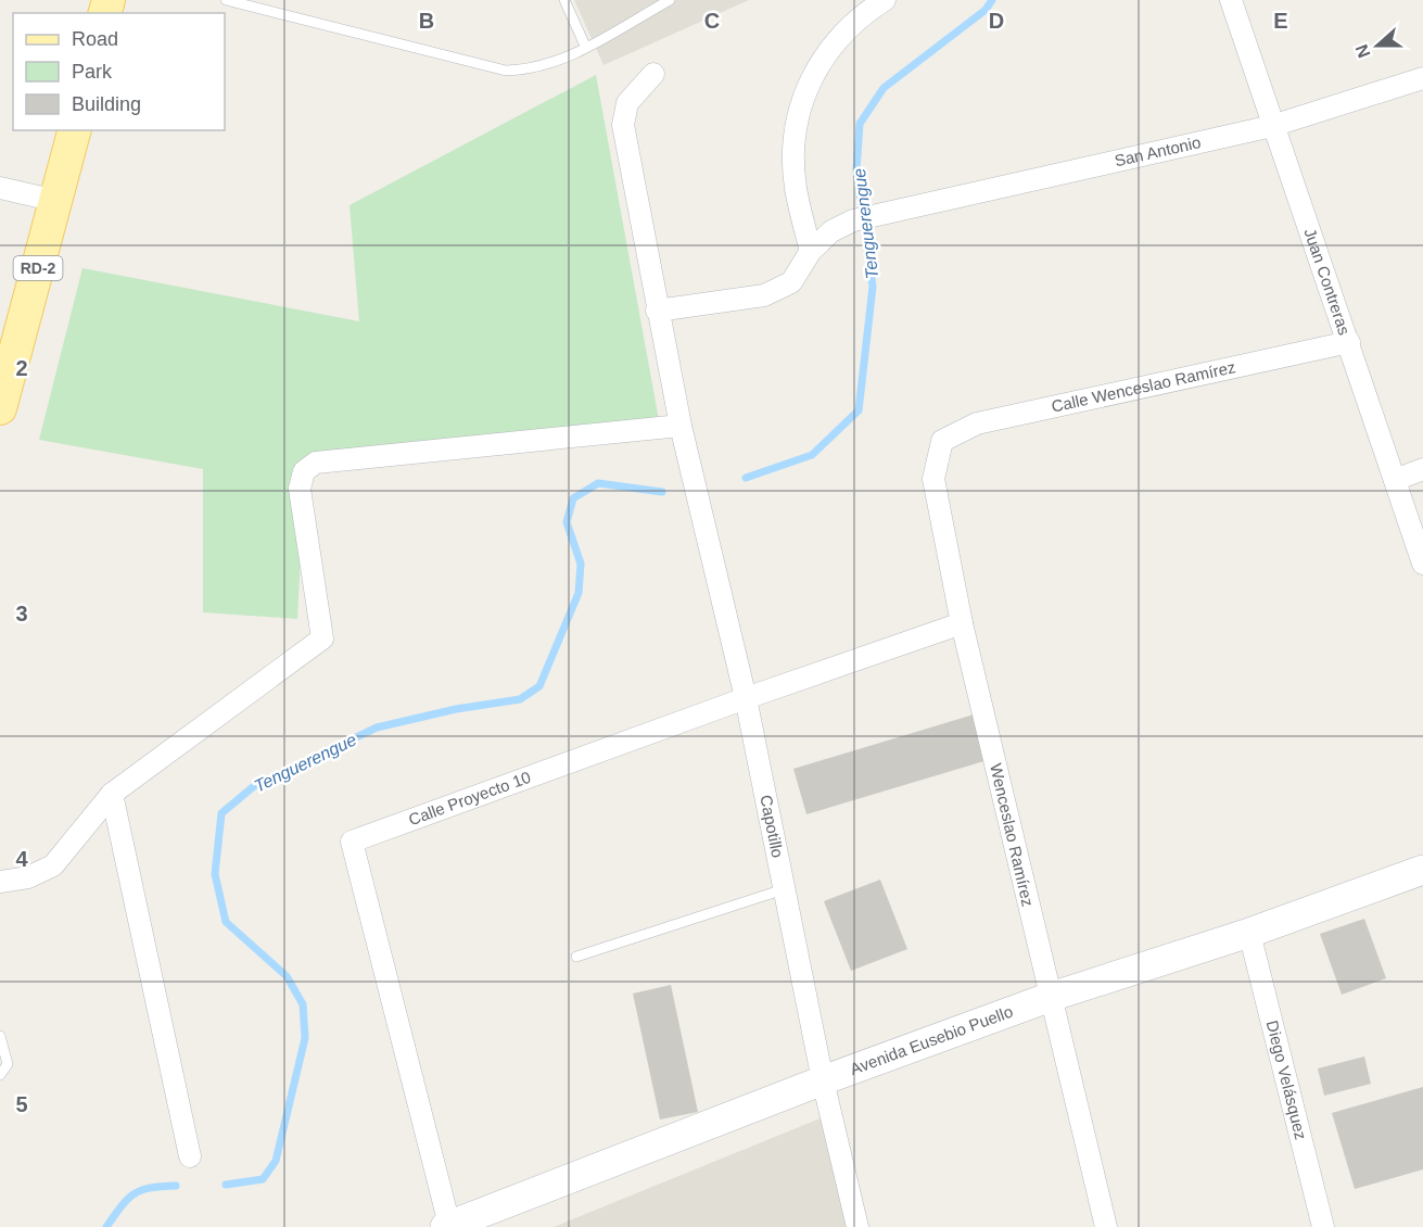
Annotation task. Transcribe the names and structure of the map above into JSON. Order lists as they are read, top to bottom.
{
  "streets": {
    "main road": ["RD-2", "Avenida Eusebio Puello"],
    "street": [
      "San Antonio",
      "Juan Contreras",
      "Calle Wenceslao Ramírez",
      "Calle Proyecto 10",
      "Capotillo",
      "Wenceslao Ramírez",
      "Diego Velásquez"
    ]
  },
  "crossings": [
    ["San Antonio", "Juan Contreras"],
    ["San Antonio", "Capotillo"],
    ["Juan Contreras", "Calle Wenceslao Ramírez"],
    ["Calle Wenceslao Ramírez", "Wenceslao Ramírez"],
    ["Calle Proyecto 10", "Capotillo"],
    ["Calle Proyecto 10", "Wenceslao Ramírez"],
    ["Calle Proyecto 10", "Avenida Eusebio Puello"],
    ["Capotillo", "Avenida Eusebio Puello"],
    ["Wenceslao Ramírez", "Avenida Eusebio Puello"],
    ["Avenida Eusebio Puello", "Diego Velásquez"]
  ],
  "water": ["Tenguerengue"],
  "legend": ["Road", "Park", "Building"],
  "north": "left",
  "grid": {
    "columns": [
      "B",
      "C",
      "D",
      "E"
    ],
    "rows": [
      "2",
      "3",
      "4",
      "5"
    ]
  }
}
